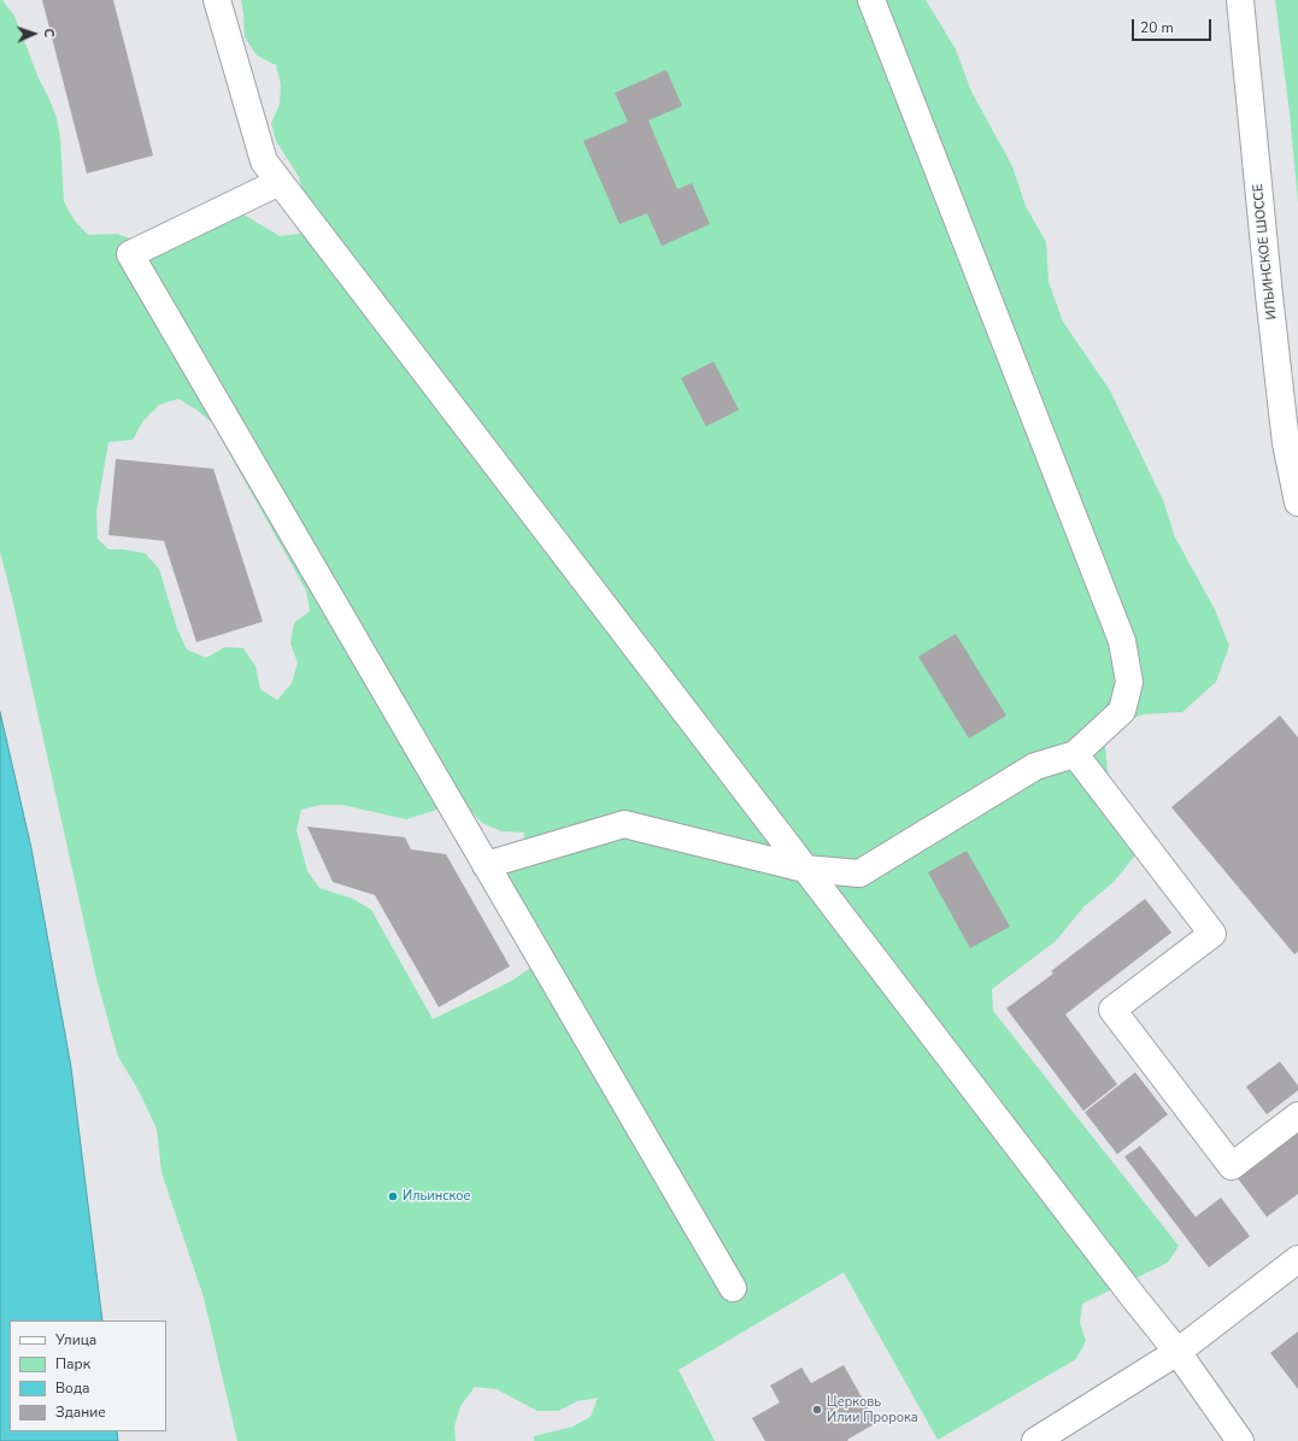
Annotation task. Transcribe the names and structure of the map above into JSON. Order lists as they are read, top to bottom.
{
  "streets": {
    "main road": ["ИЛЬИНСКОЕ ШОССЕ"]
  },
  "places": ["Ильинское", "Церковь Илии Пророка"],
  "legend": [
    "Улица",
    "Парк",
    "Вода",
    "Здание"
  ],
  "scale_bar": "20 m",
  "north": "right"
}
